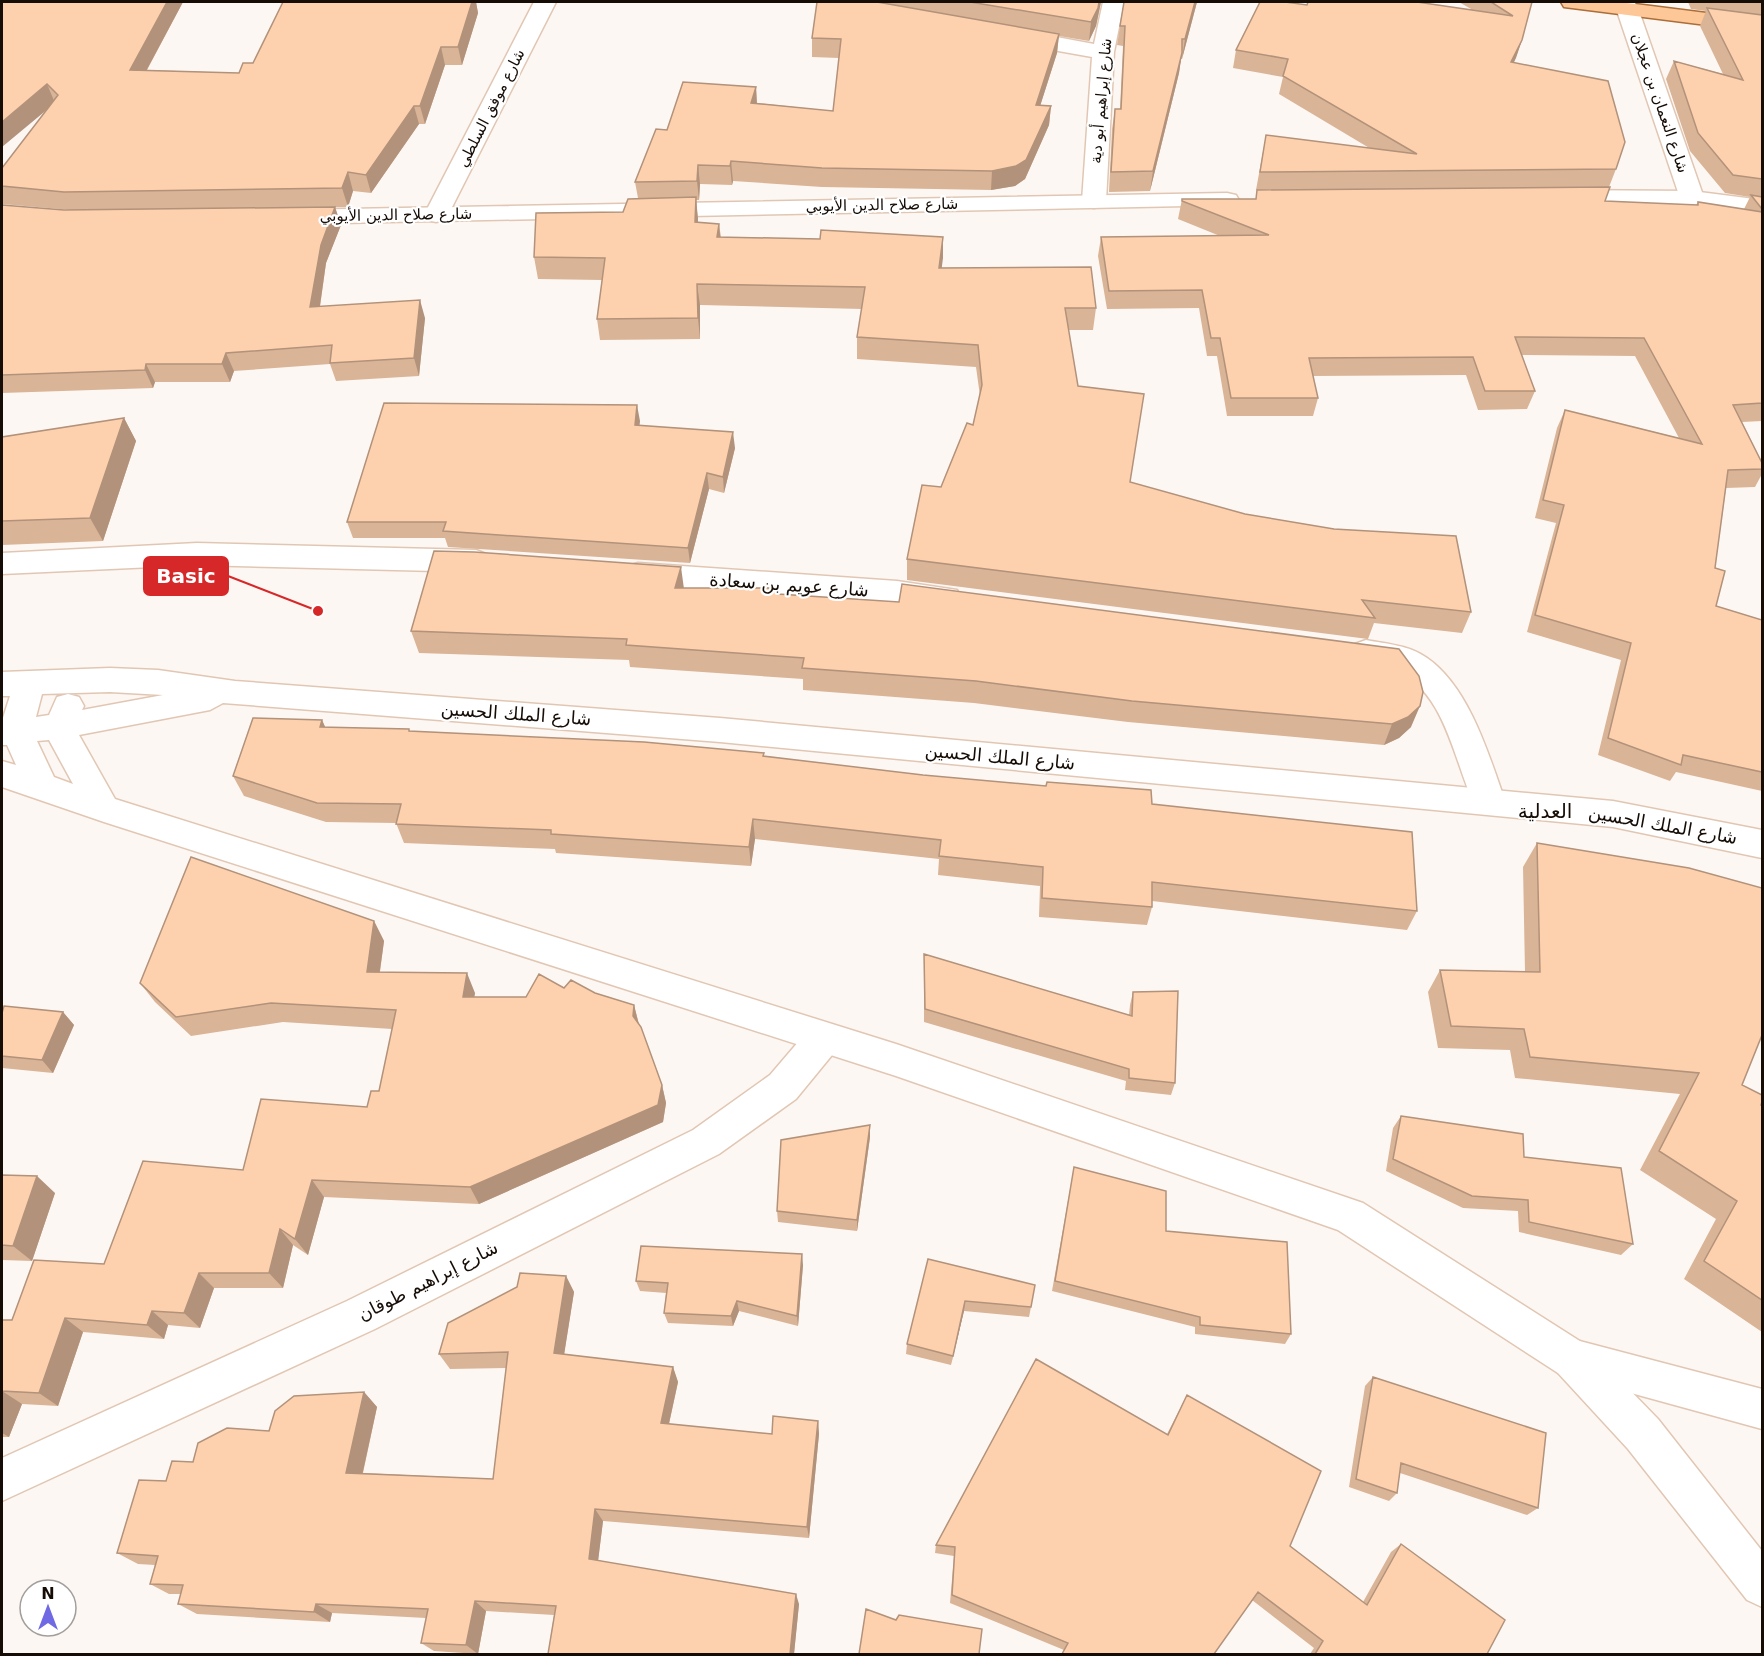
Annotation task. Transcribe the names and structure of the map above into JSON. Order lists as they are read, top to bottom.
{
  "streets": {
    "street": [
      "شارع إبراهيم أبو دية",
      "شارع النعمان بن عجلان",
      "شارع موفق السلطي",
      "شارع صلاح الدين الأيوبي",
      "شارع عويم بن سعادة",
      "شارع الملك الحسين",
      "شارع إبراهيم طوقان"
    ]
  },
  "crossings": [
    ["شارع إبراهيم أبو دية", "شارع صلاح الدين الأيوبي"],
    ["شارع موفق السلطي", "شارع صلاح الدين الأيوبي"]
  ],
  "districts": ["العدلية"],
  "places": ["Basic"],
  "north": "top"
}
